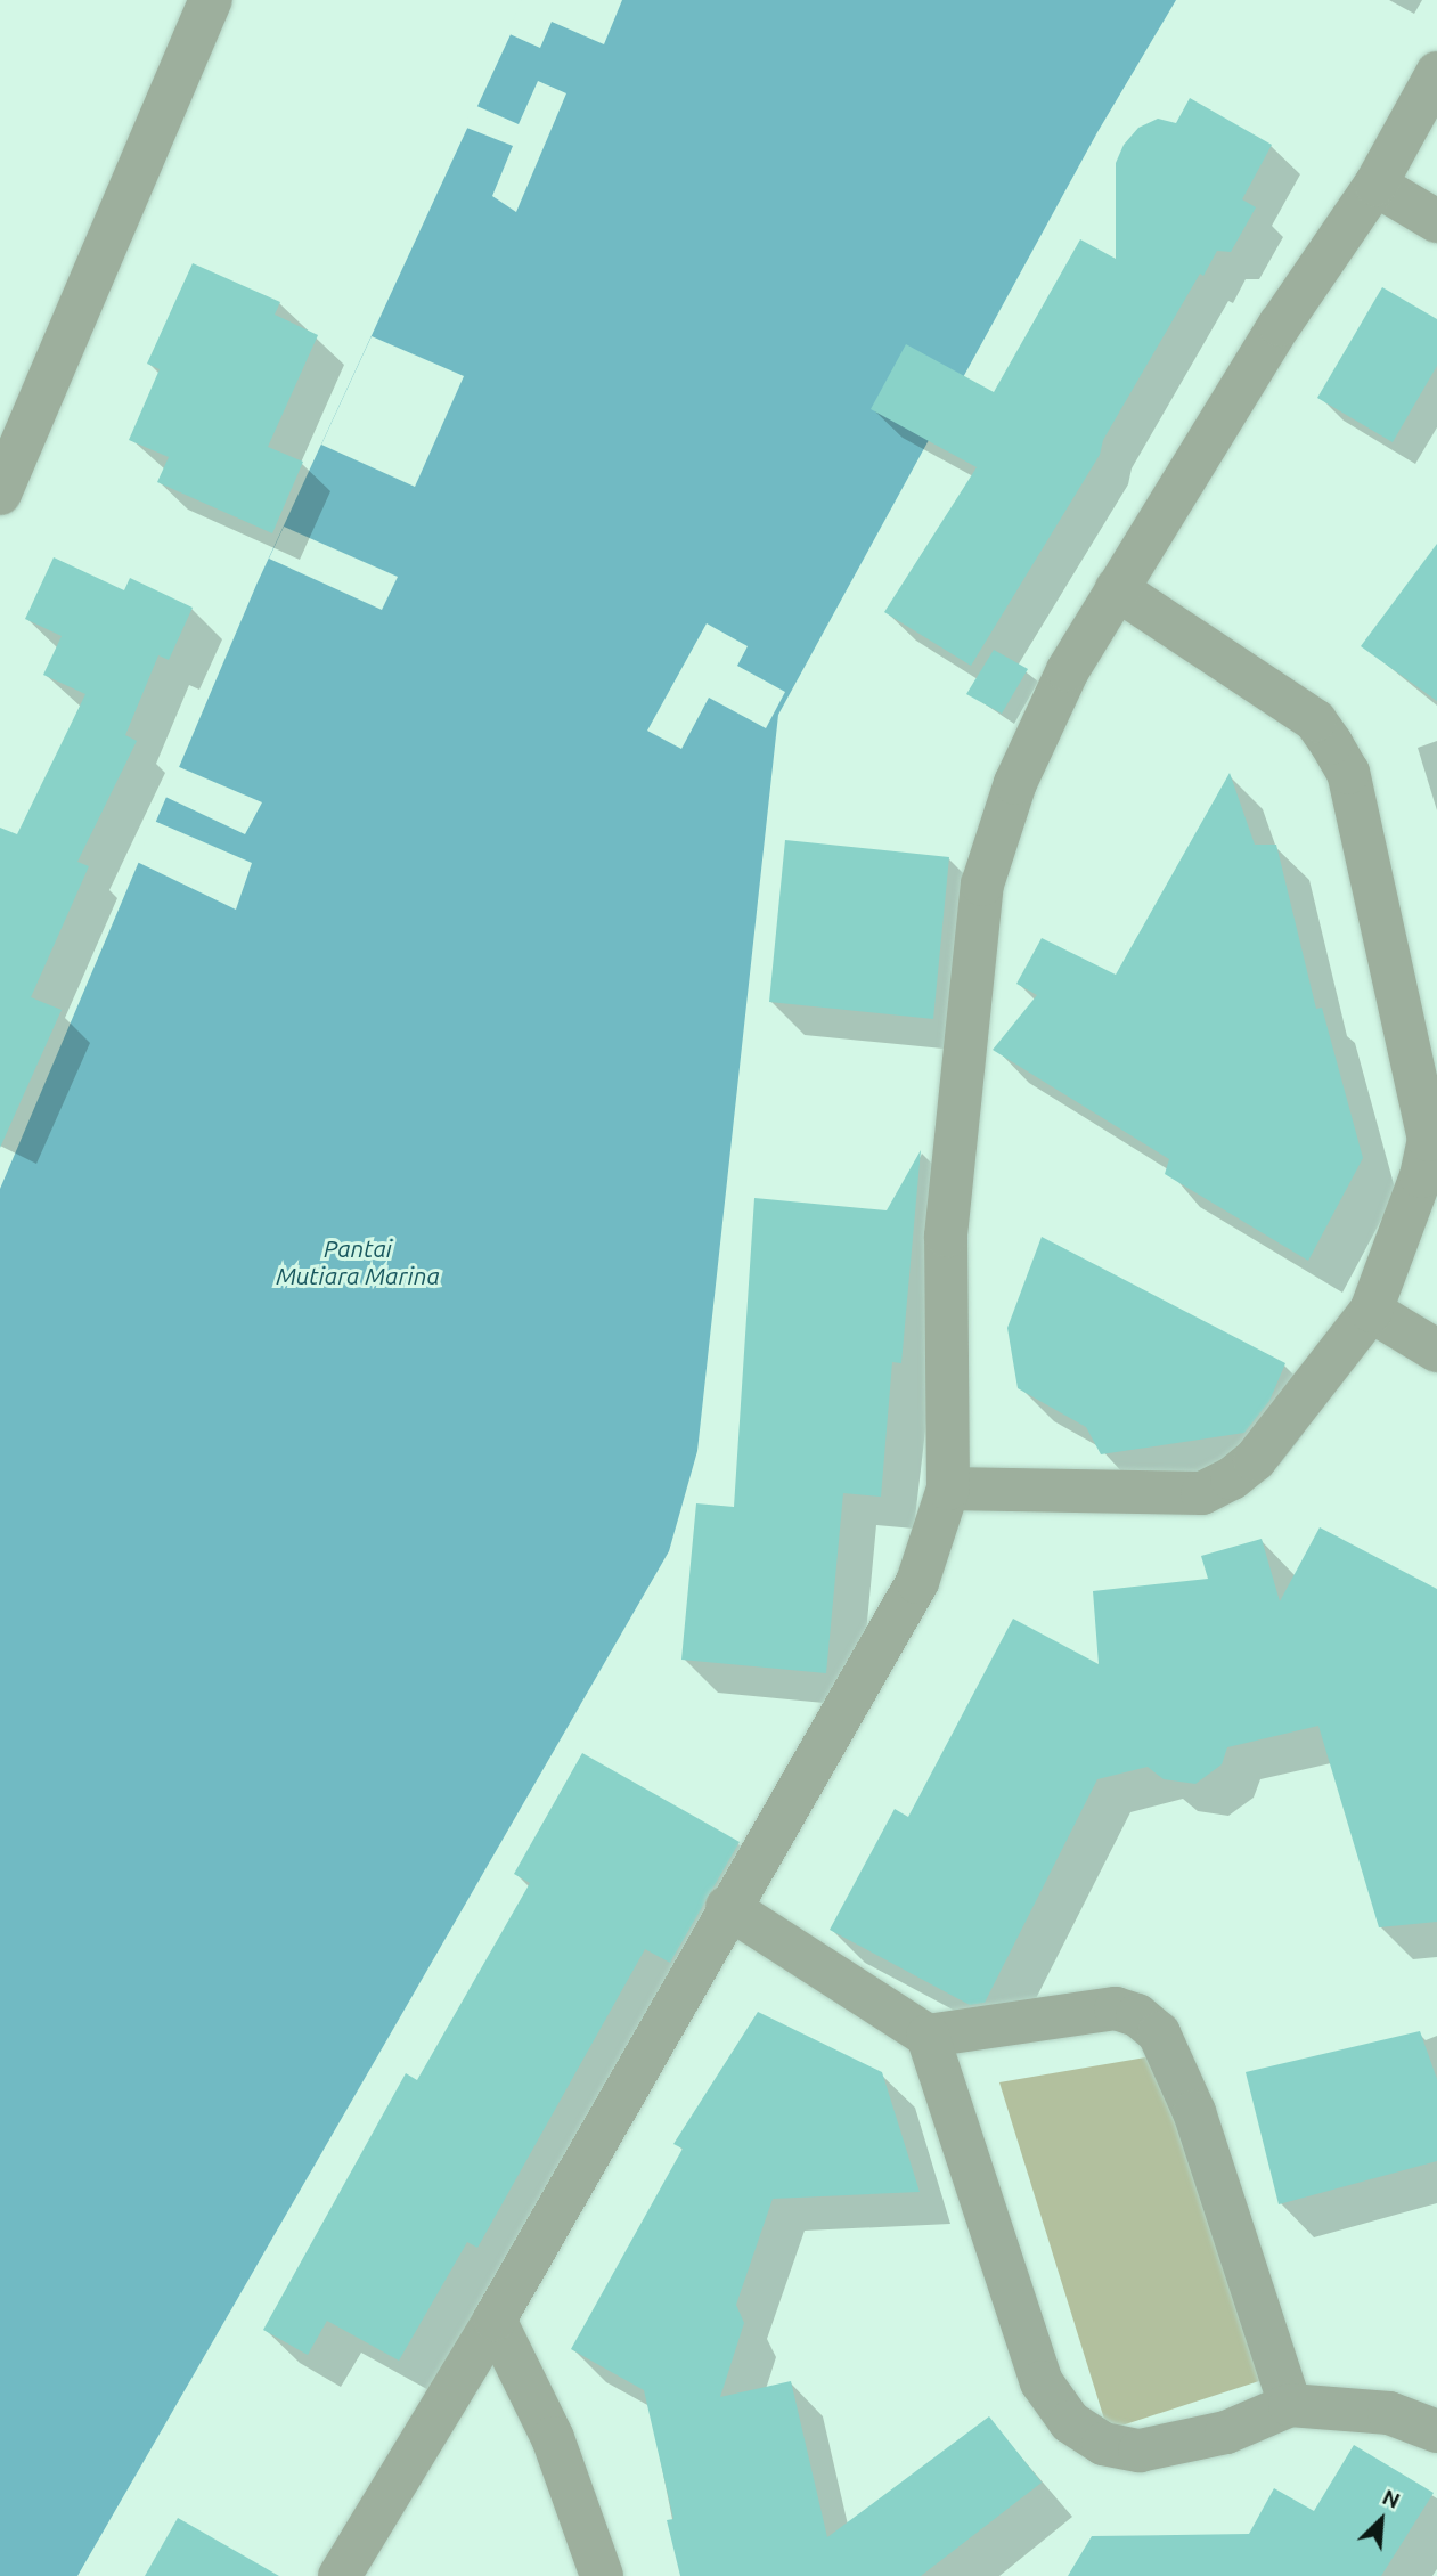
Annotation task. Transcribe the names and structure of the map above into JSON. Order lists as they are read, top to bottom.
{
  "water": ["Pantai Mutiara Marina"],
  "north": "top right"
}
